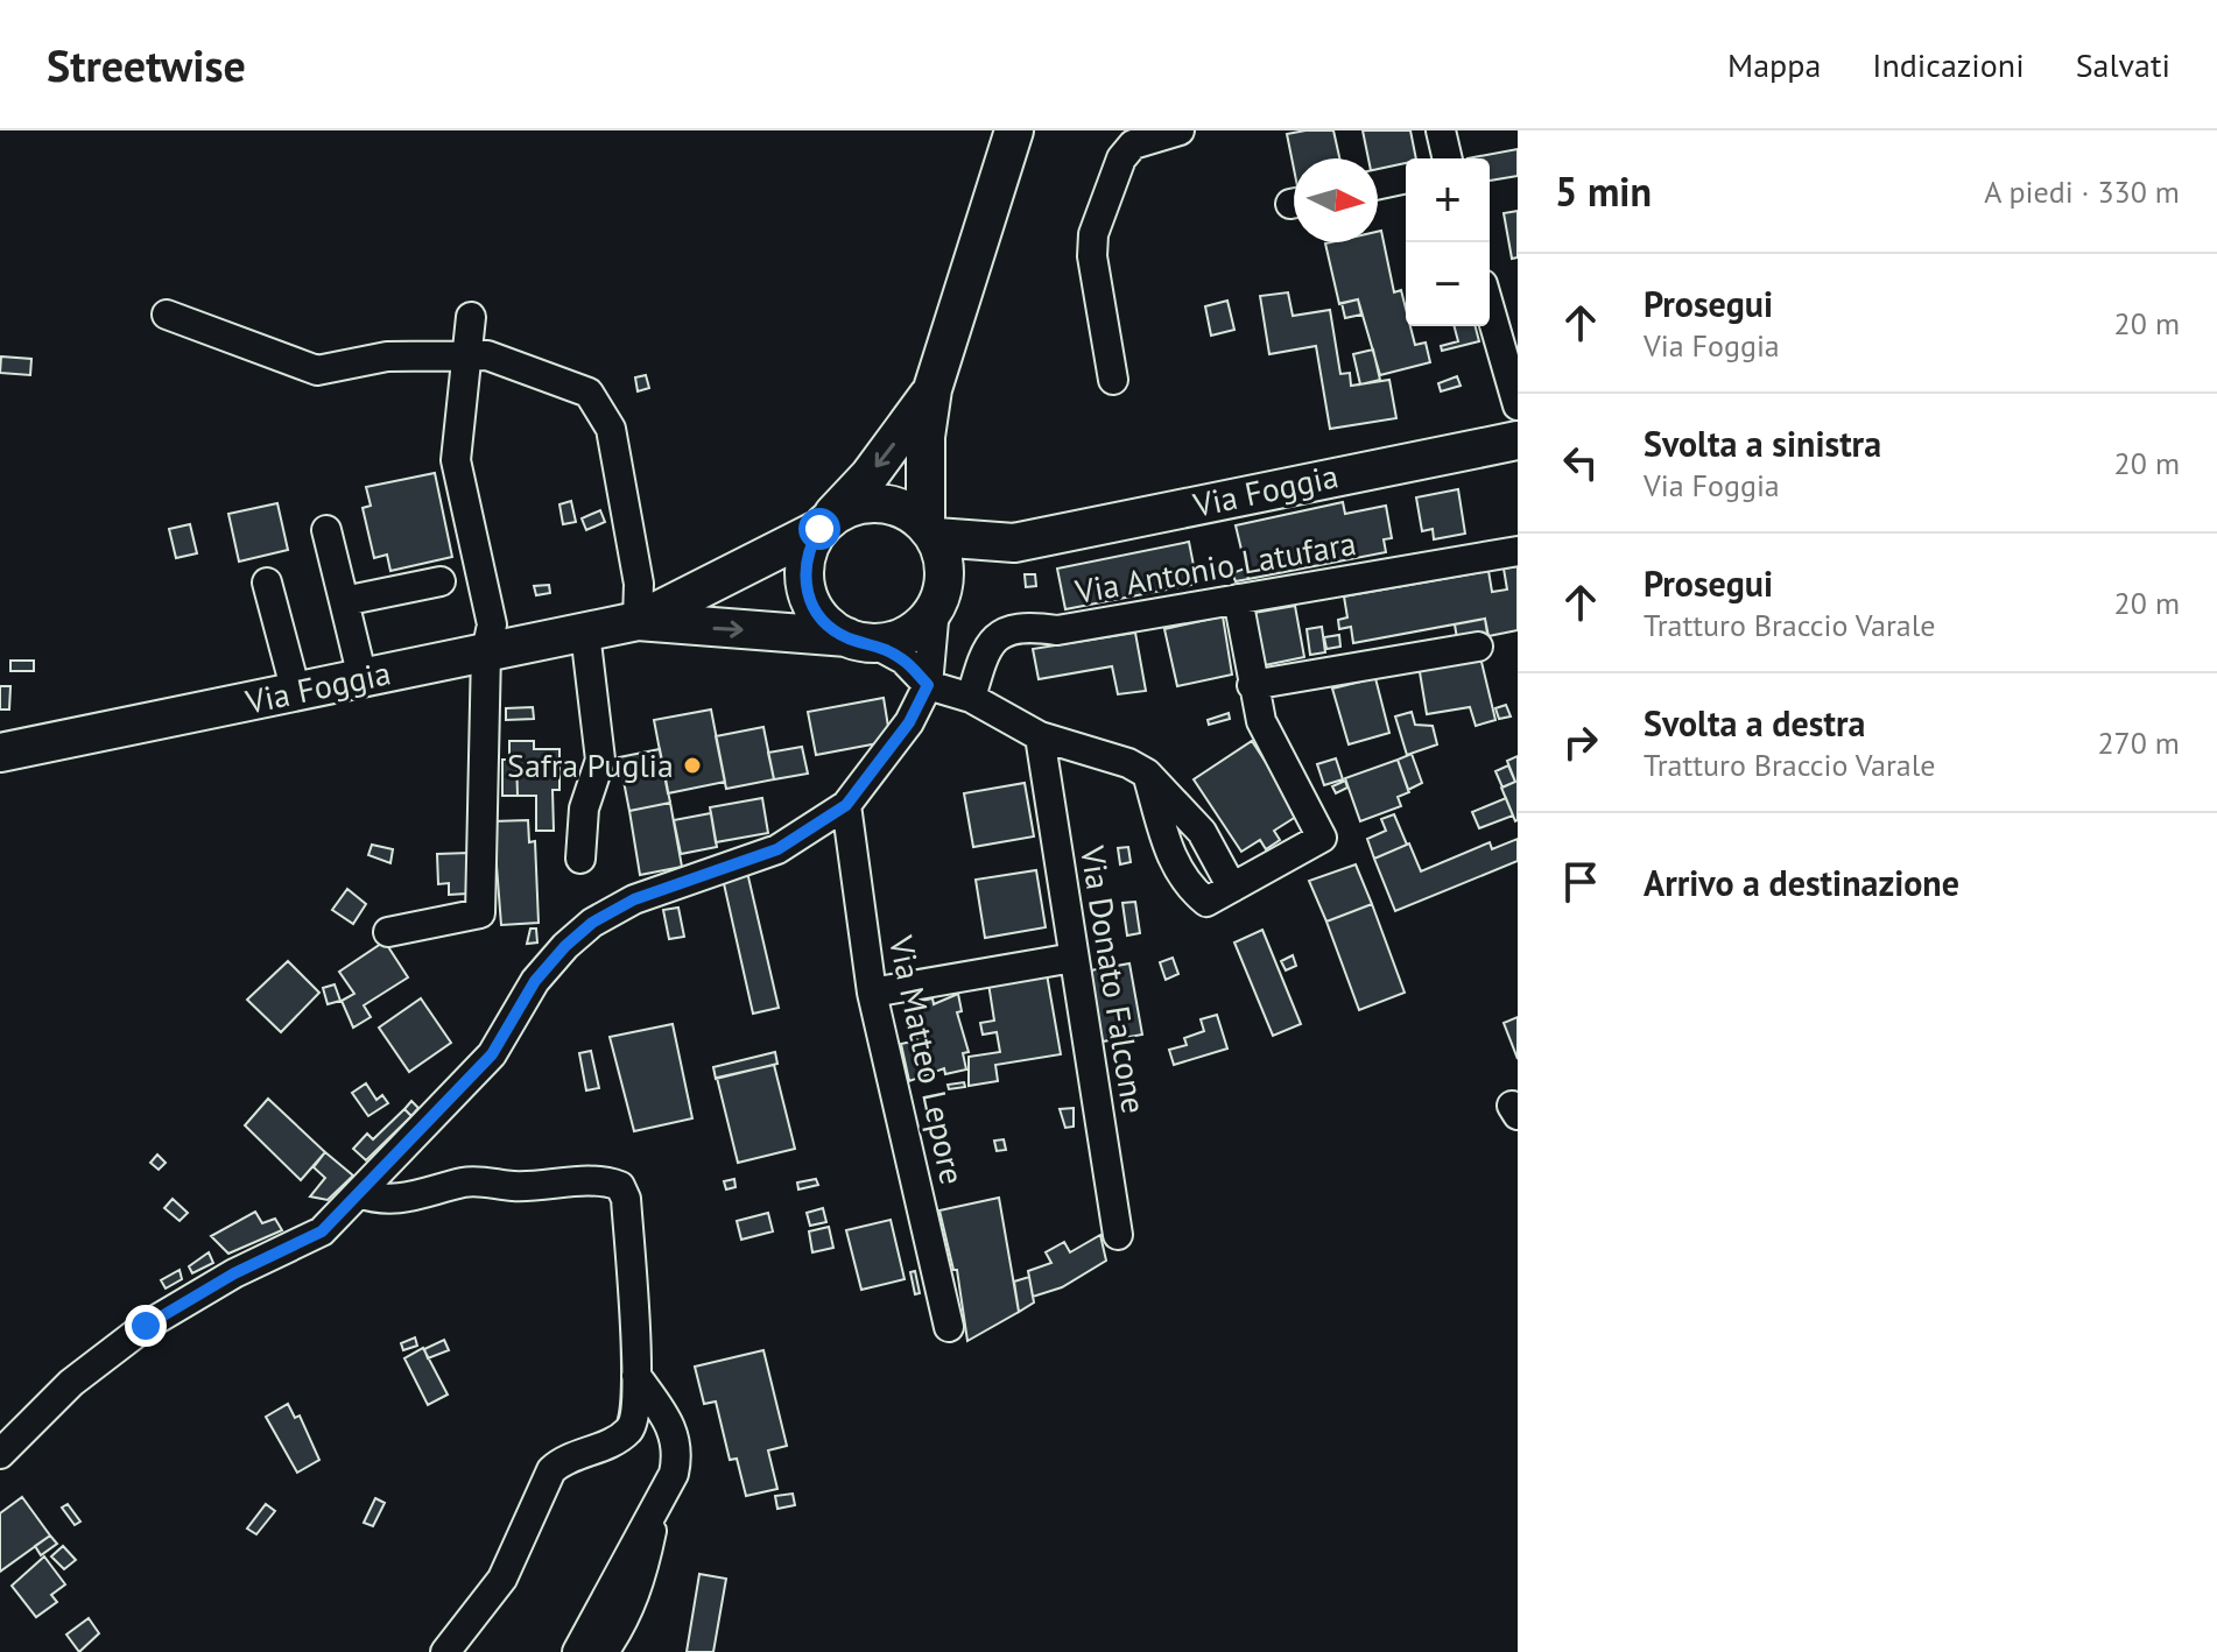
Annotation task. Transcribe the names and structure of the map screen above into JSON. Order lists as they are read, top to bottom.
{
  "streets": {
    "main road": ["Via Foggia"],
    "street": ["Via Antonio Latufara", "Via Donato Falcone", "Via Matteo Lepore"]
  },
  "places": ["Safra Puglia"],
  "north": "right",
  "page": {
    "header": "Streetwise",
    "nav": ["Mappa", "Indicazioni", "Salvati"],
    "heading": ["5 min", "A piedi · 330 m"],
    "map_buttons": ["+", "−"],
    "list": [
      ["Prosegui", "Via Foggia", "20 m"],
      ["Svolta a sinistra", "Via Foggia", "20 m"],
      ["Prosegui", "Tratturo Braccio Varale", "20 m"],
      ["Svolta a destra", "Tratturo Braccio Varale", "270 m"],
      "Arrivo a destinazione"
    ]
  }
}
